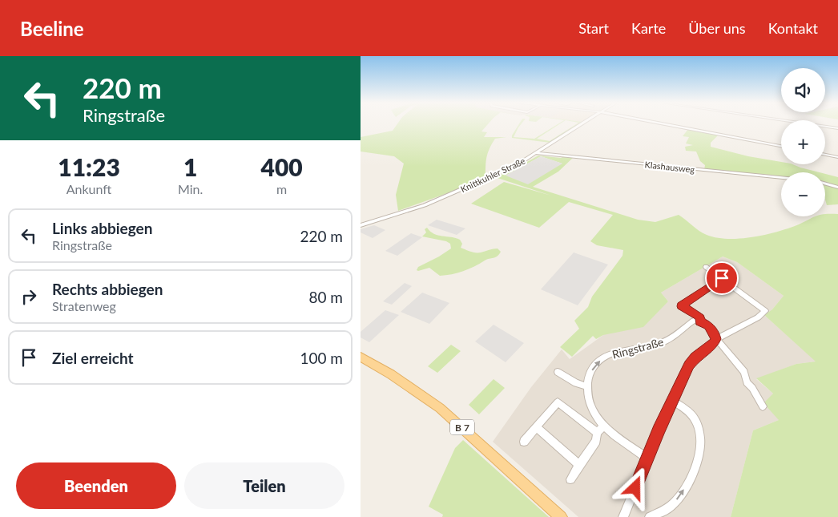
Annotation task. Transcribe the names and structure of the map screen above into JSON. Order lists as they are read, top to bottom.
{
  "streets": {
    "main road": ["B 7"],
    "street": ["Klashausweg", "Knittkuhler Straße", "Ringstraße"]
  },
  "crossings": [
    ["Klashausweg", "Knittkuhler Straße"]
  ],
  "one_way": ["Ringstraße"],
  "page": {
    "header": "Beeline",
    "nav": [
      "Start",
      "Karte",
      "Über uns",
      "Kontakt"
    ],
    "turn": ["220 m", "Ringstraße"],
    "map_buttons": ["+", "−"],
    "eta": [
      "11:23",
      "Ankunft",
      "1",
      "Min.",
      "400",
      "m"
    ],
    "list": [
      {
        "name": "Links abbiegen",
        "note": "Ringstraße",
        "value": "220 m"
      },
      {
        "name": "Rechts abbiegen",
        "note": "Stratenweg",
        "value": "80 m"
      },
      {
        "name": "Ziel erreicht",
        "value": "100 m"
      }
    ],
    "buttons": ["Beenden", "Teilen"]
  }
}
